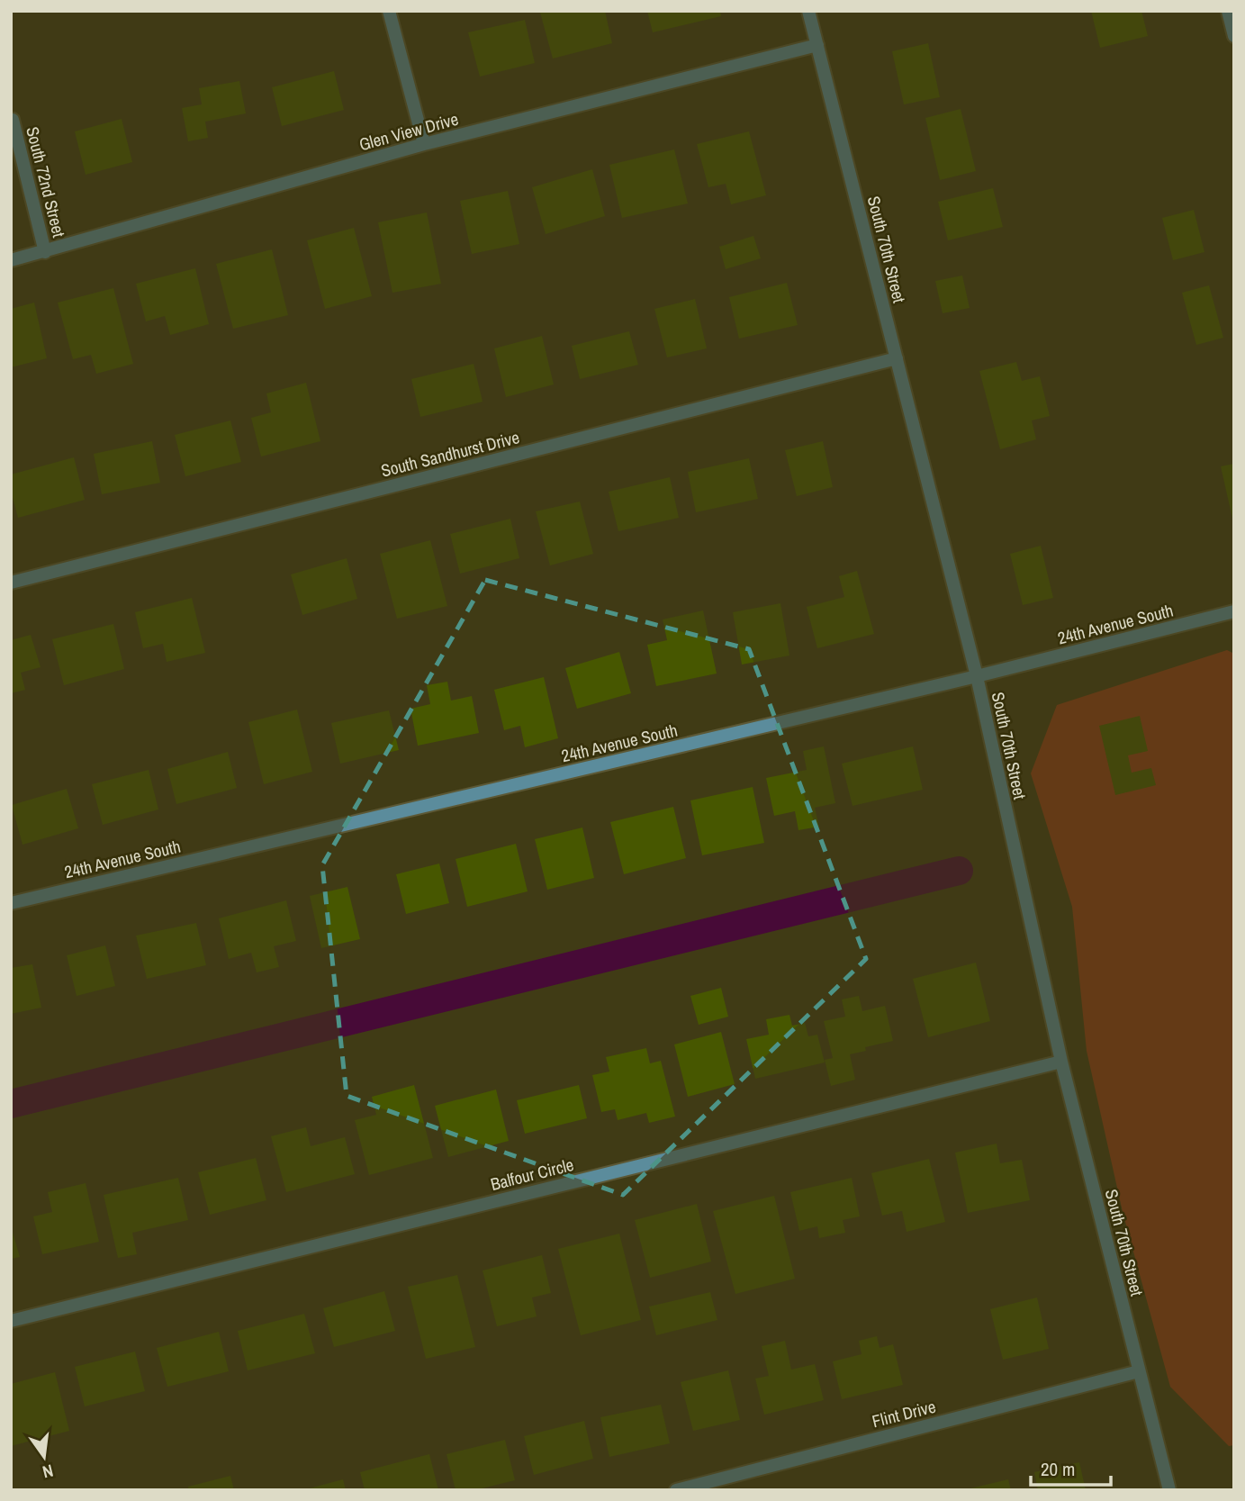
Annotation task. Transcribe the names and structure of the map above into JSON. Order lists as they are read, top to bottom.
{
  "streets": {
    "street": [
      "Glen View Drive",
      "South 72nd Street",
      "South 70th Street",
      "South Sandhurst Drive",
      "24th Avenue South",
      "Balfour Circle",
      "Flint Drive"
    ]
  },
  "crossings": [
    ["Glen View Drive", "South 72nd Street"],
    ["Glen View Drive", "South 70th Street"],
    ["South 70th Street", "South Sandhurst Drive"],
    ["South 70th Street", "24th Avenue South"],
    ["South 70th Street", "Balfour Circle"],
    ["South 70th Street", "Flint Drive"]
  ],
  "scale_bar": "20 m",
  "north": "bottom"
}
